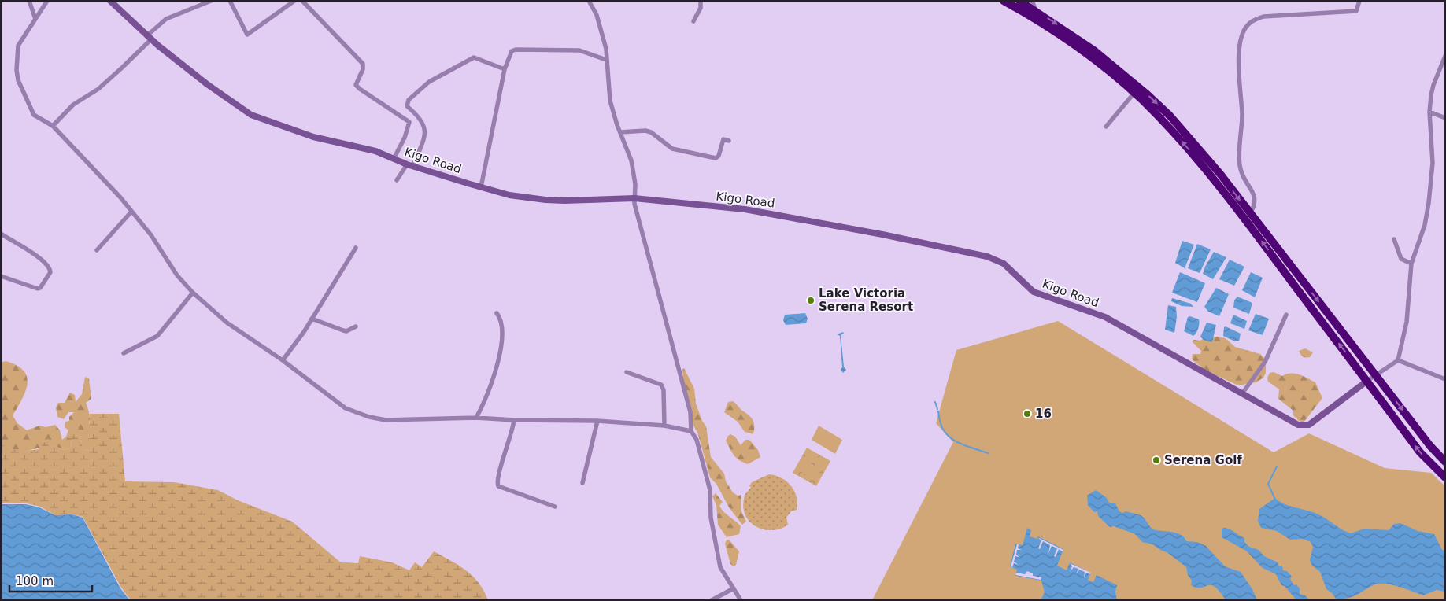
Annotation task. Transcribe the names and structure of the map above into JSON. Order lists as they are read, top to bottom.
{
  "streets": {
    "street": ["Kigo Road"]
  },
  "places": ["Lake Victoria Serena Resort", "16", "Serena Golf"],
  "scale_bar": "100 m"
}
